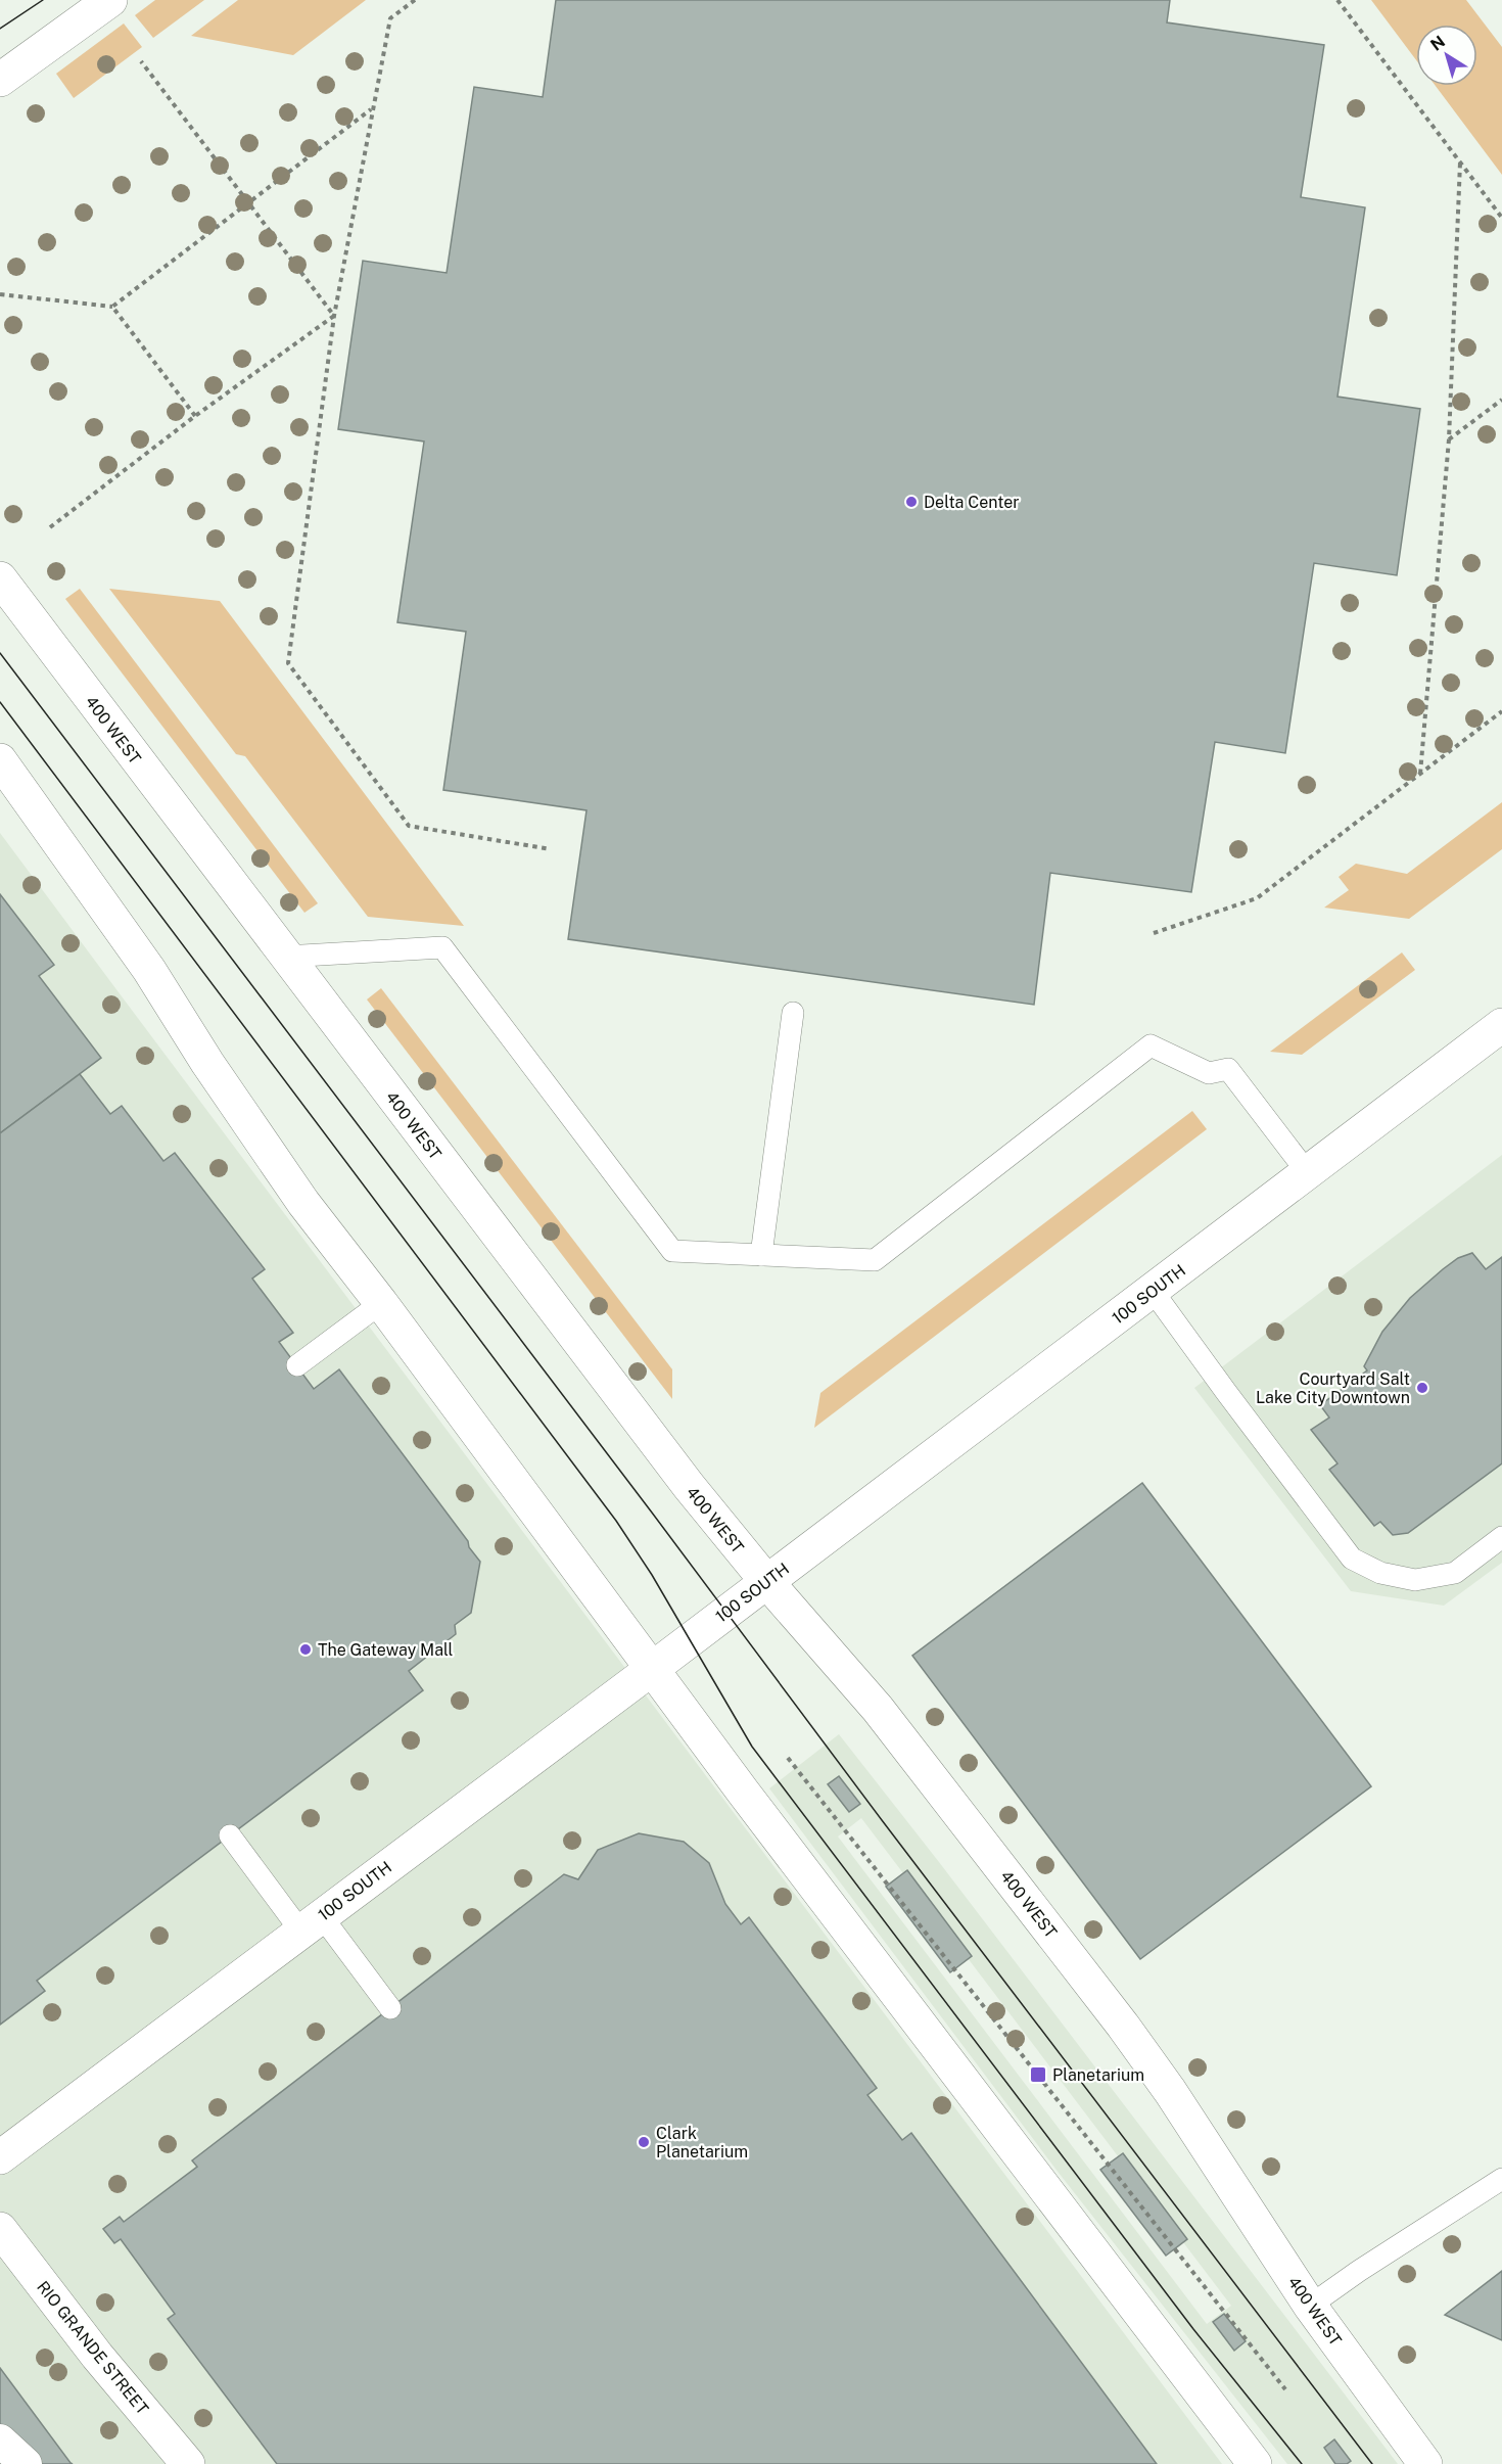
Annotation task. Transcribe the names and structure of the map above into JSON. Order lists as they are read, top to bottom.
{
  "streets": {
    "street": ["400 WEST", "100 SOUTH", "RIO GRANDE STREET"]
  },
  "crossings": [
    ["400 WEST", "100 SOUTH"]
  ],
  "places": {
    "other": [
      "Delta Center",
      "Courtyard Salt Lake City Downtown",
      "The Gateway Mall",
      "Clark Planetarium"
    ],
    "transit": ["Planetarium"]
  },
  "north": "top left"
}
